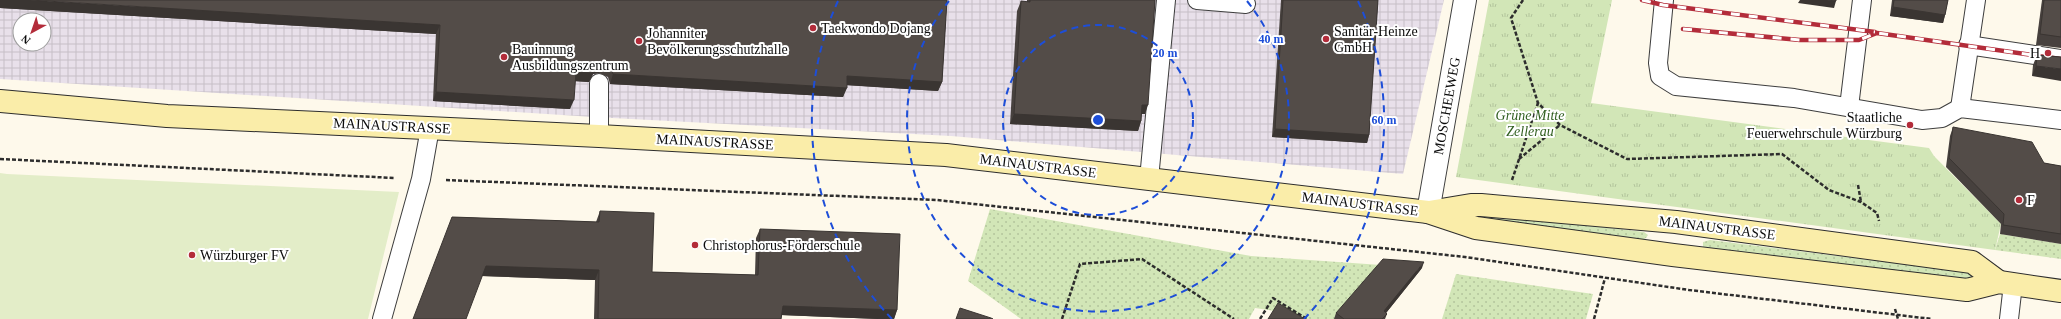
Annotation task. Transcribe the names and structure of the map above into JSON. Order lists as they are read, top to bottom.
{
  "streets": {
    "main road": ["MAINAUSTRASSE"],
    "street": ["MOSCHEEWEG"]
  },
  "crossings": [
    ["MOSCHEEWEG", "MAINAUSTRASSE"]
  ],
  "parks": ["Grüne Mitte Zellerau"],
  "places": [
    "Taekwondo Dojang",
    "Sanitär-Heinze GmbH",
    "Johanniter Bevölkerungsschutzhalle",
    "H",
    "Bauinnung Ausbildungszentrum",
    "Staatliche Feuerwehrschule Würzburg",
    "F",
    "Christophorus-Förderschule",
    "Würzburger FV"
  ],
  "north": "bottom left",
  "rings": ["40 m", "20 m", "60 m"]
}
